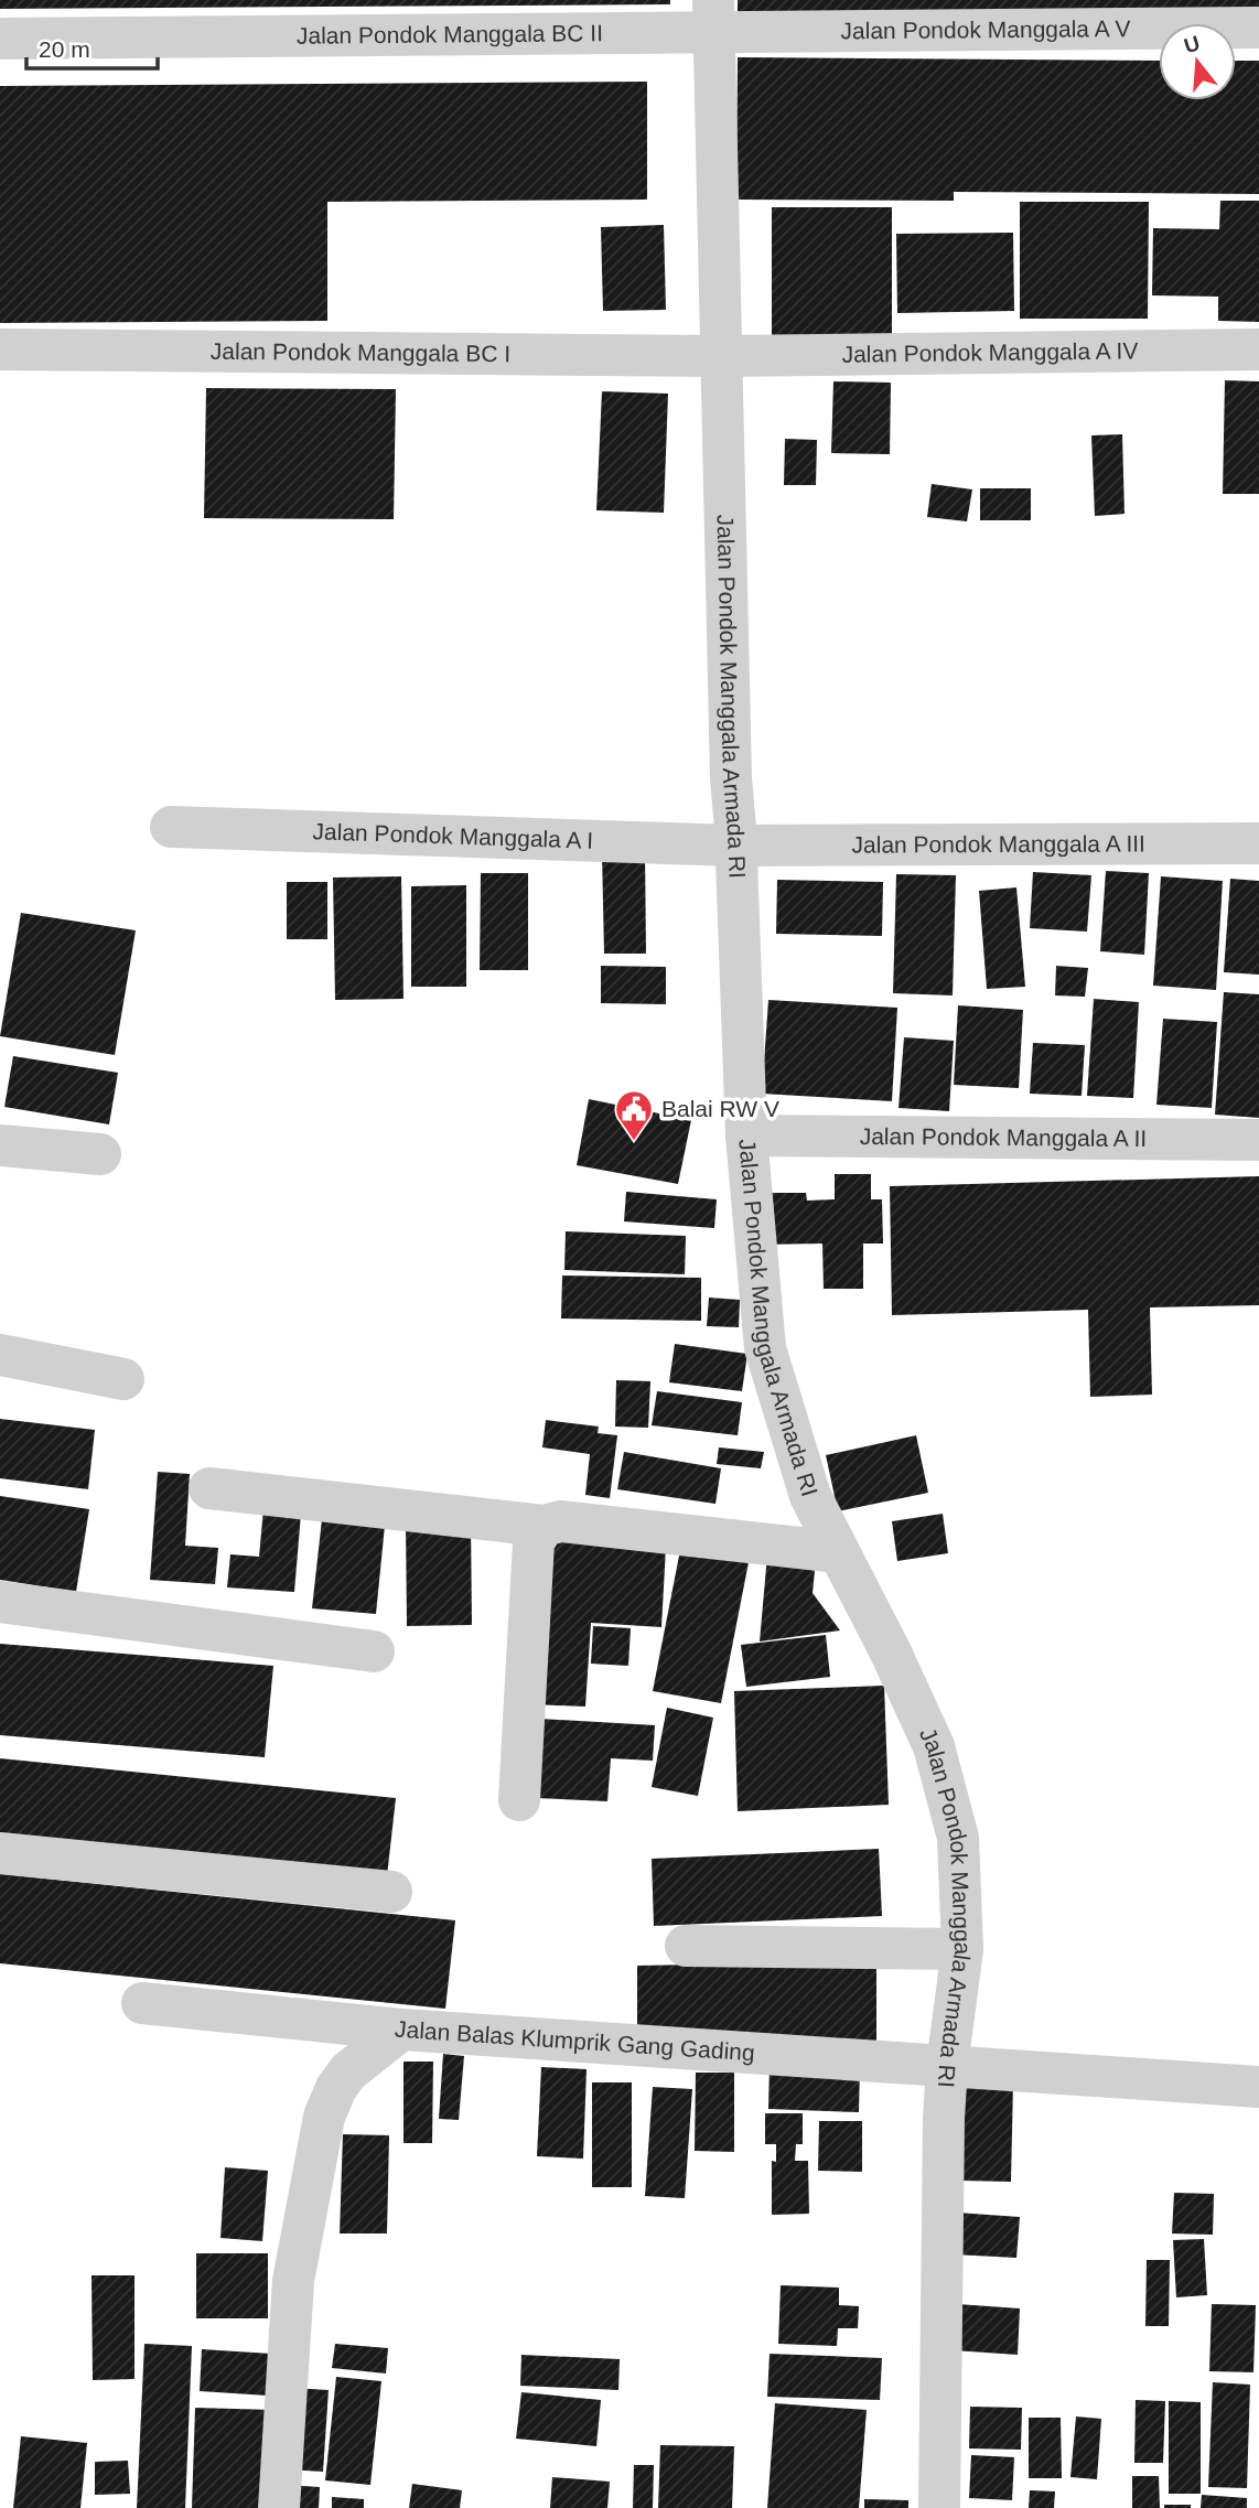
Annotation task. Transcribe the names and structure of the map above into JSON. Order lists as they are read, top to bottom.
{
  "streets": {
    "street": [
      "Jalan Pondok Manggala A V",
      "Jalan Pondok Manggala BC II",
      "Jalan Pondok Manggala BC I",
      "Jalan Pondok Manggala A IV",
      "Jalan Pondok Manggala Armada RI",
      "Jalan Pondok Manggala A I",
      "Jalan Pondok Manggala A III",
      "Jalan Pondok Manggala A II",
      "Jalan Balas Klumprik Gang Gading"
    ]
  },
  "crossings": [
    ["Jalan Pondok Manggala A V", "Jalan Pondok Manggala BC II"],
    ["Jalan Pondok Manggala A V", "Jalan Pondok Manggala Armada RI"],
    ["Jalan Pondok Manggala BC II", "Jalan Pondok Manggala Armada RI"],
    ["Jalan Pondok Manggala BC I", "Jalan Pondok Manggala A IV"],
    ["Jalan Pondok Manggala BC I", "Jalan Pondok Manggala Armada RI"],
    ["Jalan Pondok Manggala A IV", "Jalan Pondok Manggala Armada RI"],
    ["Jalan Pondok Manggala Armada RI", "Jalan Pondok Manggala A I"],
    ["Jalan Pondok Manggala Armada RI", "Jalan Pondok Manggala A III"],
    ["Jalan Pondok Manggala Armada RI", "Jalan Pondok Manggala A II"],
    ["Jalan Pondok Manggala Armada RI", "Jalan Balas Klumprik Gang Gading"],
    ["Jalan Pondok Manggala A I", "Jalan Pondok Manggala A III"]
  ],
  "places": {
    "public building": ["Balai RW V"]
  },
  "scale_bar": "20 m",
  "north": "top"
}
